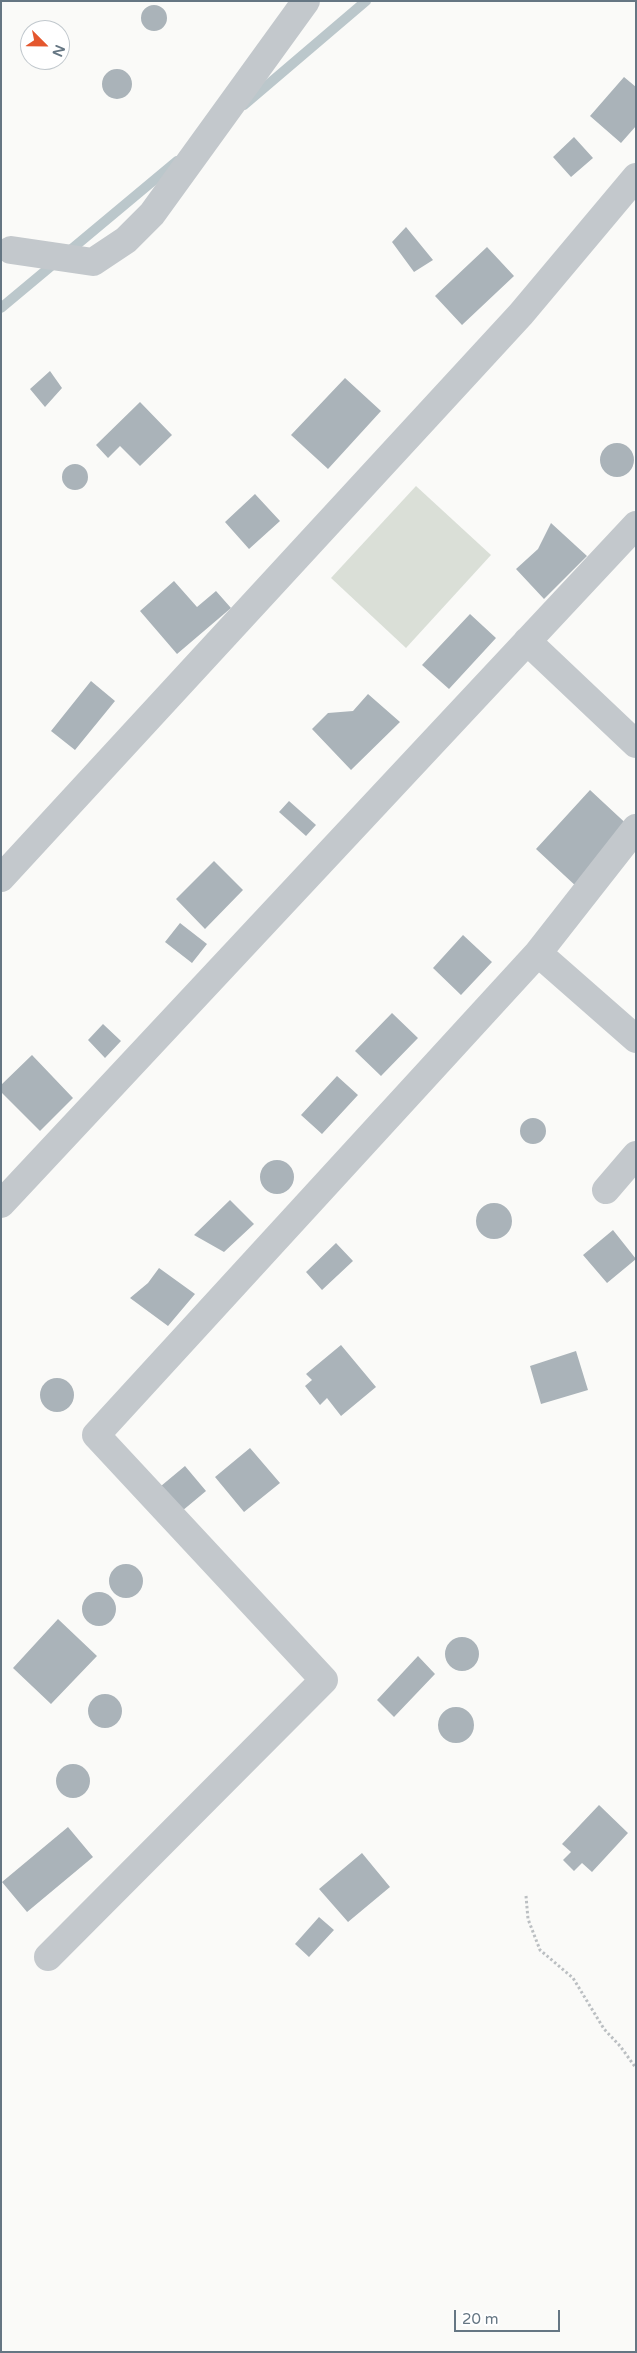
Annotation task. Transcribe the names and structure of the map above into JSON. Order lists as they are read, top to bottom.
{
  "scale_bar": "20 m",
  "north": "bottom right"
}
